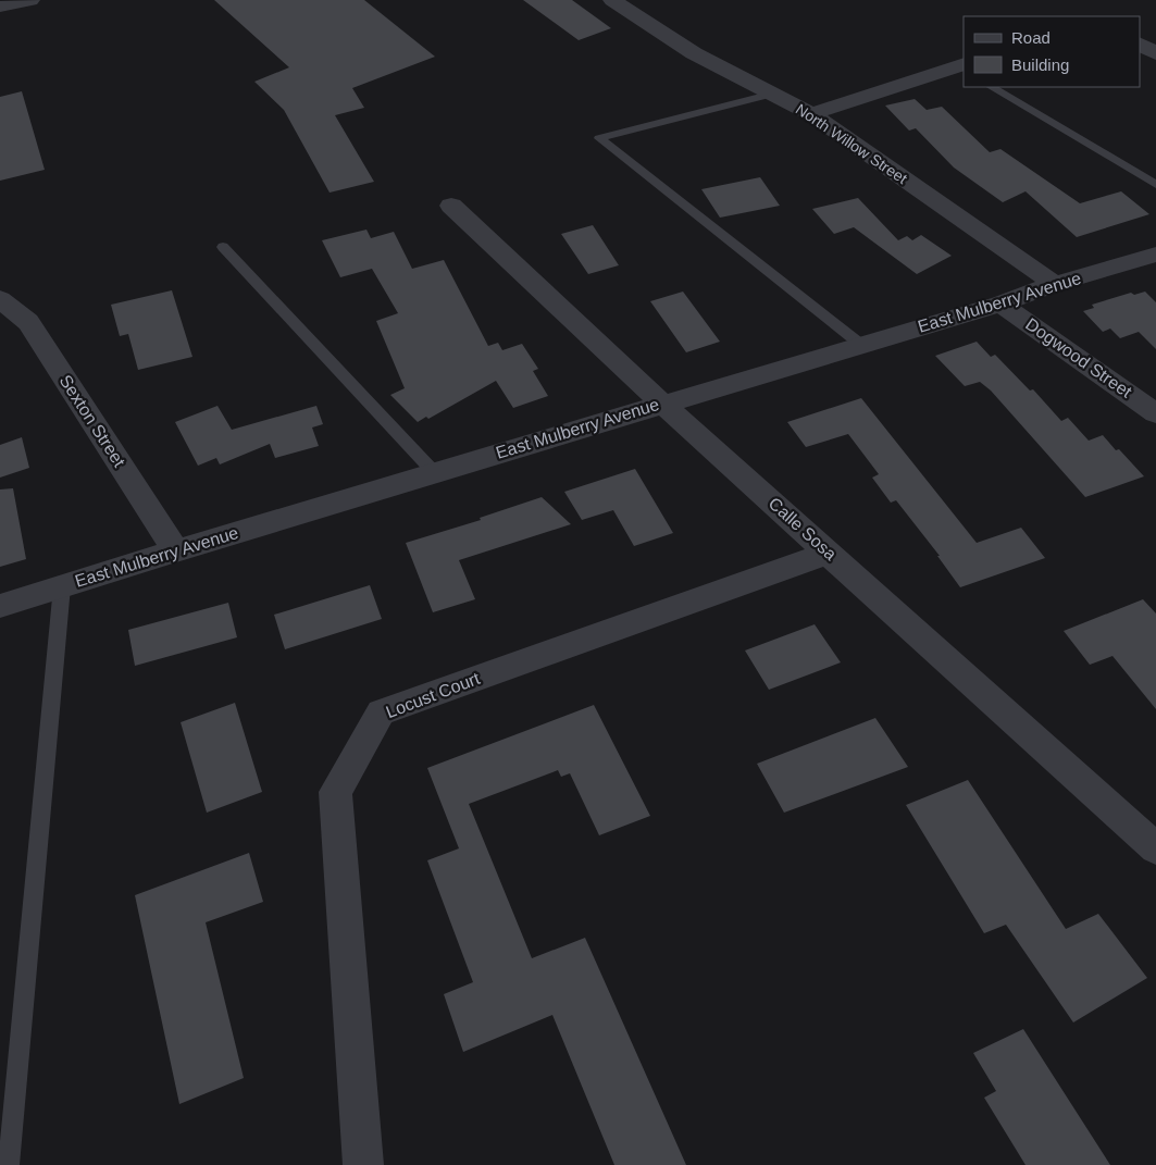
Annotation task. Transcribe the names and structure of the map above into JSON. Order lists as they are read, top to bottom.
{
  "streets": {
    "street": [
      "North Willow Street",
      "East Mulberry Avenue",
      "Dogwood Street",
      "Sexton Street",
      "Calle Sosa",
      "Locust Court"
    ]
  },
  "crossings": [
    ["North Willow Street", "East Mulberry Avenue"],
    ["East Mulberry Avenue", "Dogwood Street"],
    ["East Mulberry Avenue", "Sexton Street"],
    ["East Mulberry Avenue", "Calle Sosa"],
    ["Calle Sosa", "Locust Court"]
  ],
  "legend": ["Road", "Building"]
}
